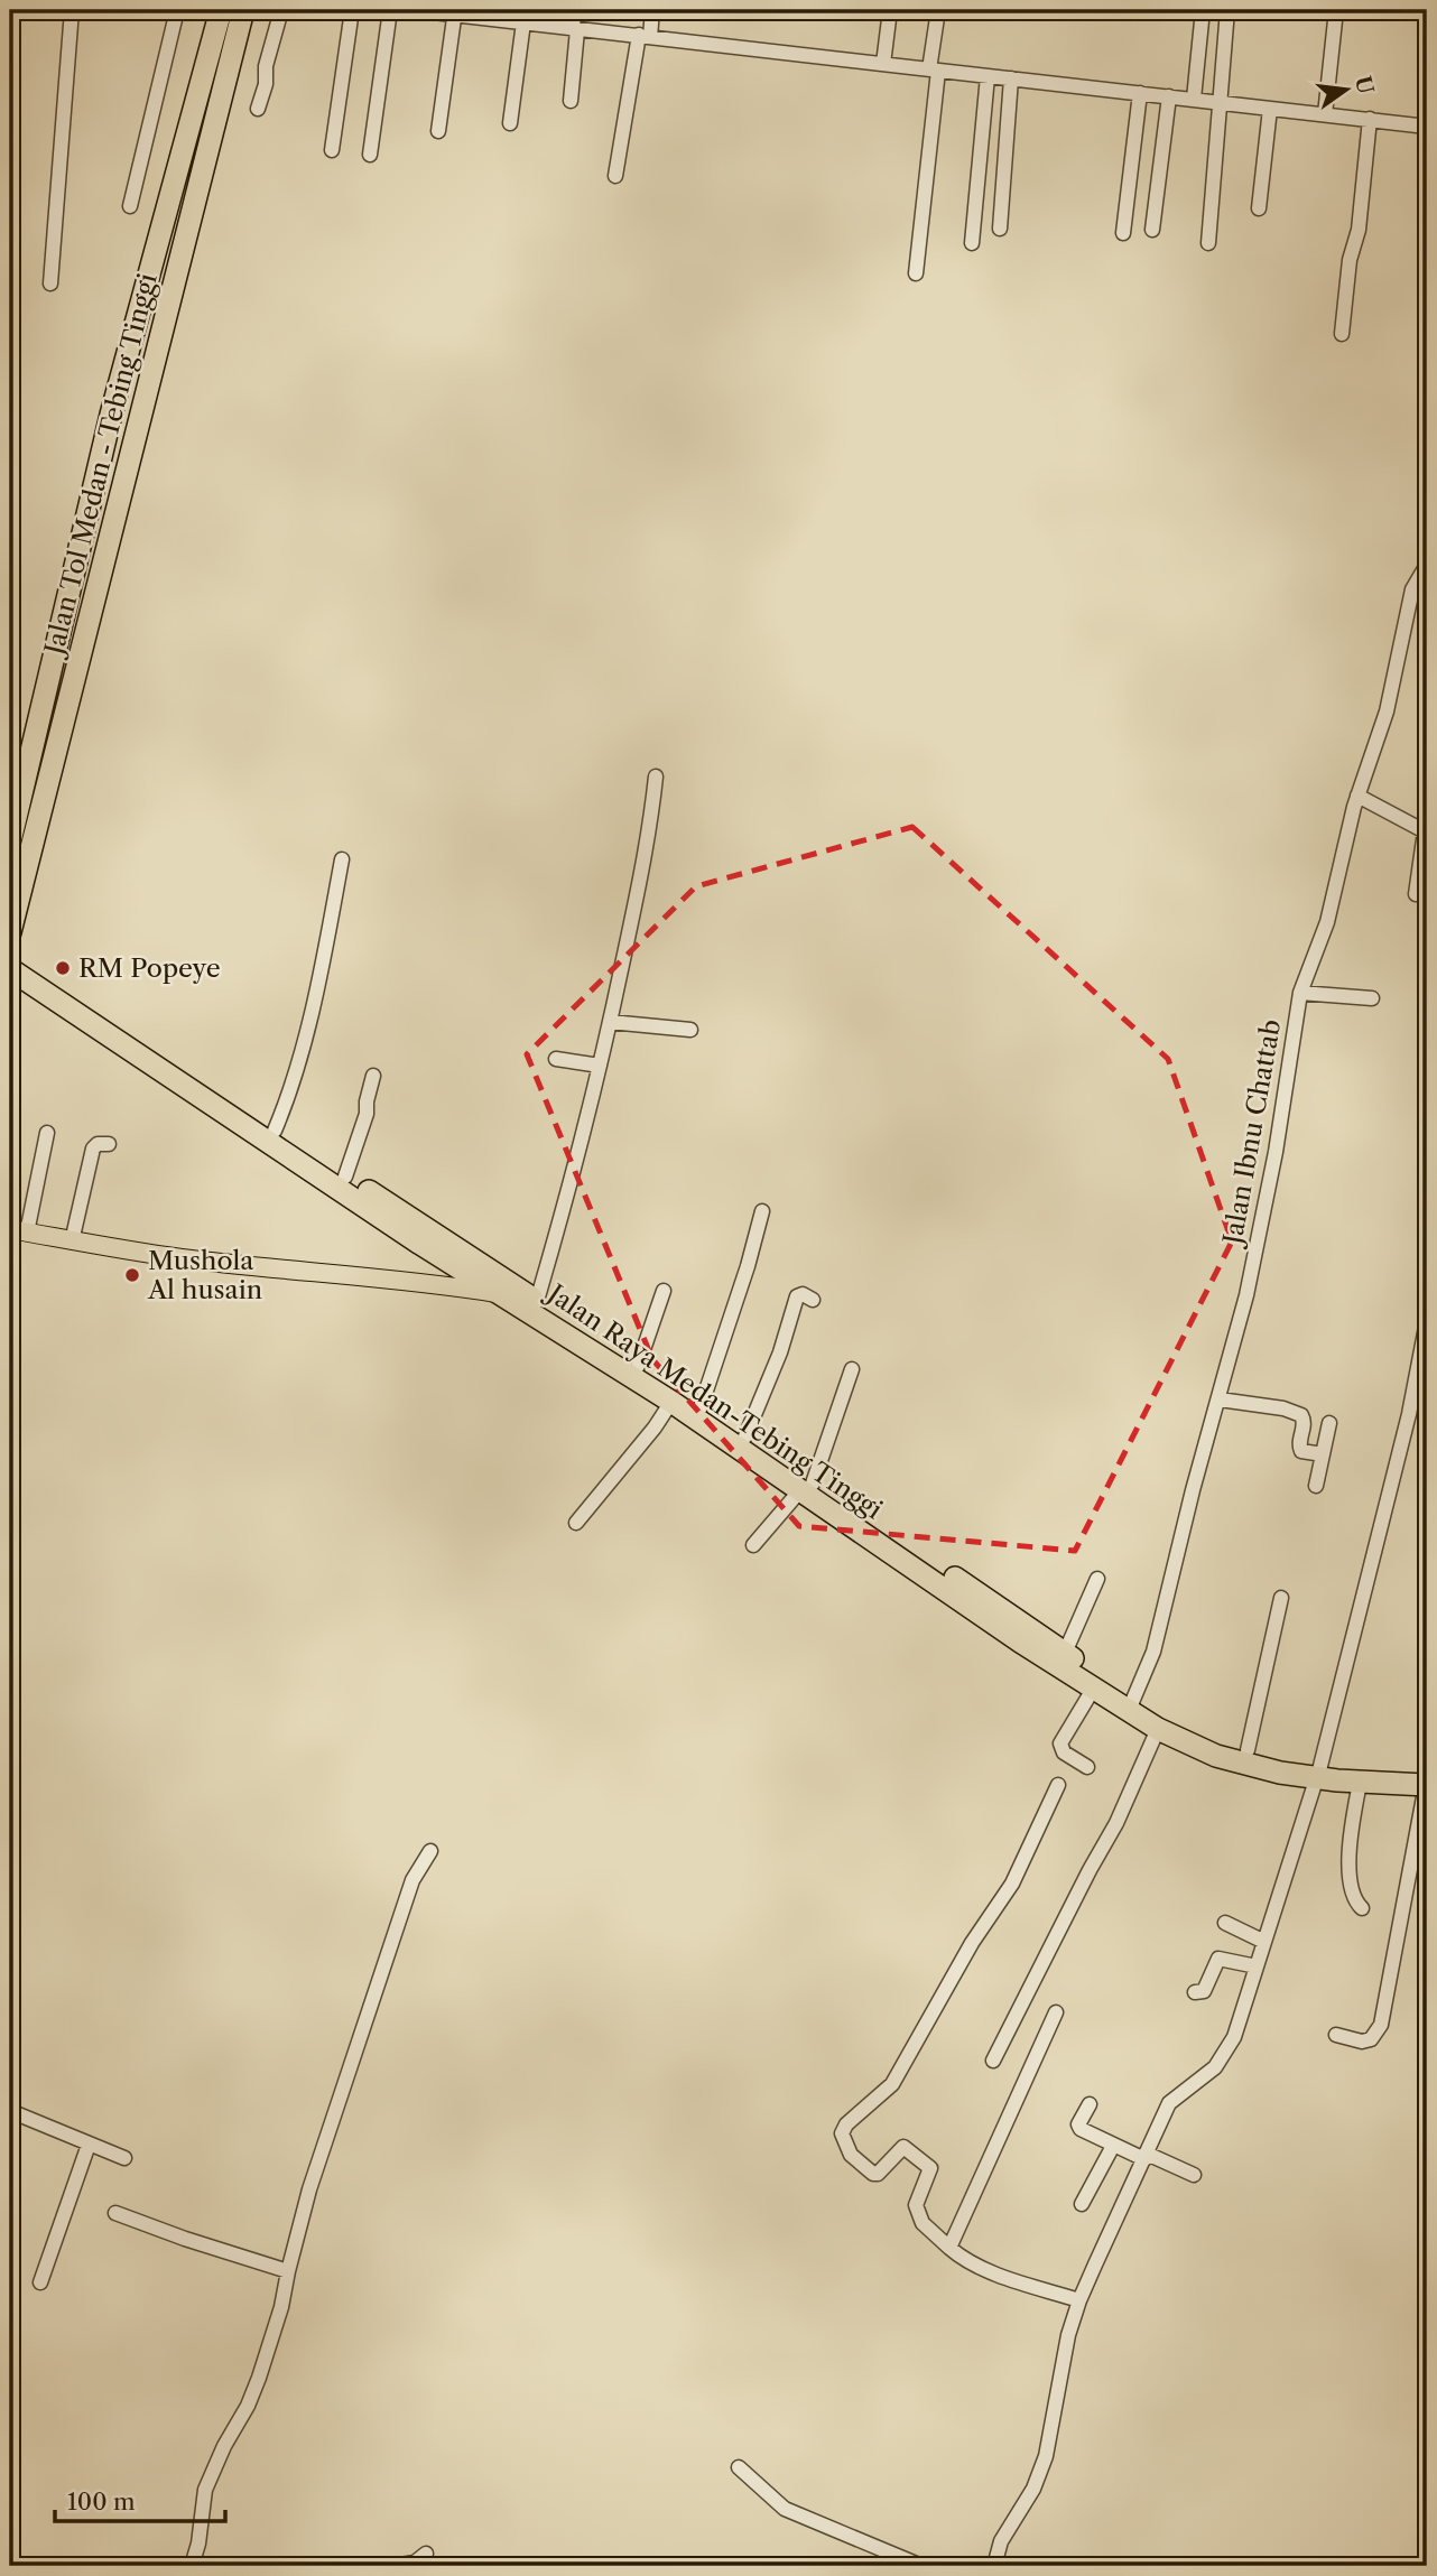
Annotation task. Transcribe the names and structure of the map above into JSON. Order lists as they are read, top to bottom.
{
  "streets": {
    "highway": ["Jalan Tol Medan - Tebing Tinggi", "Jalan Raya Medan-Tebing Tinggi"],
    "street": ["Jalan Ibnu Chattab"]
  },
  "crossings": [
    ["Jalan Ibnu Chattab", "Jalan Raya Medan-Tebing Tinggi"]
  ],
  "places": ["RM Popeye", "Mushola Al husain"],
  "scale_bar": "100 m",
  "north": "right"
}
